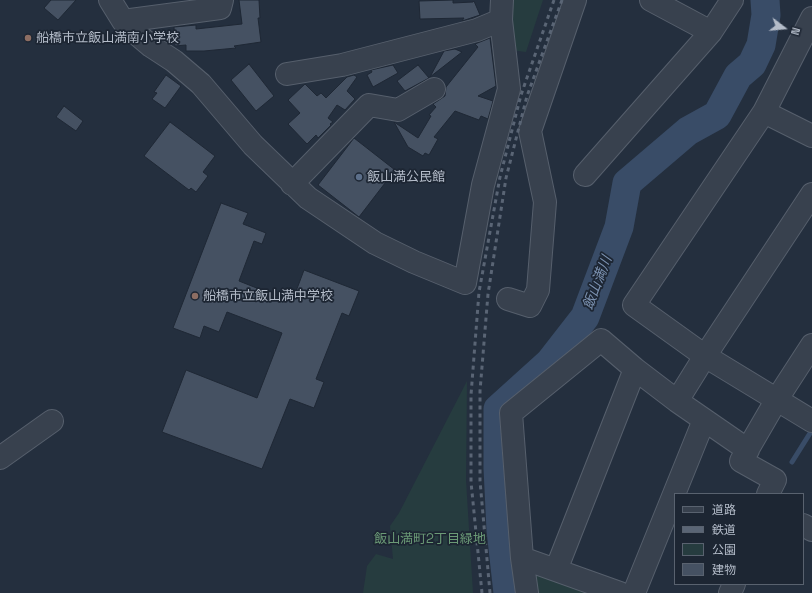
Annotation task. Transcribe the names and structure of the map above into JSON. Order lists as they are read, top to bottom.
{
  "water": ["飯山満川"],
  "parks": ["飯山満町2丁目緑地"],
  "places": ["船橋市立飯山満南小学校", "飯山満公民館", "船橋市立飯山満中学校"],
  "legend": [
    "道路",
    "鉄道",
    "公園",
    "建物"
  ],
  "north": "right"
}
